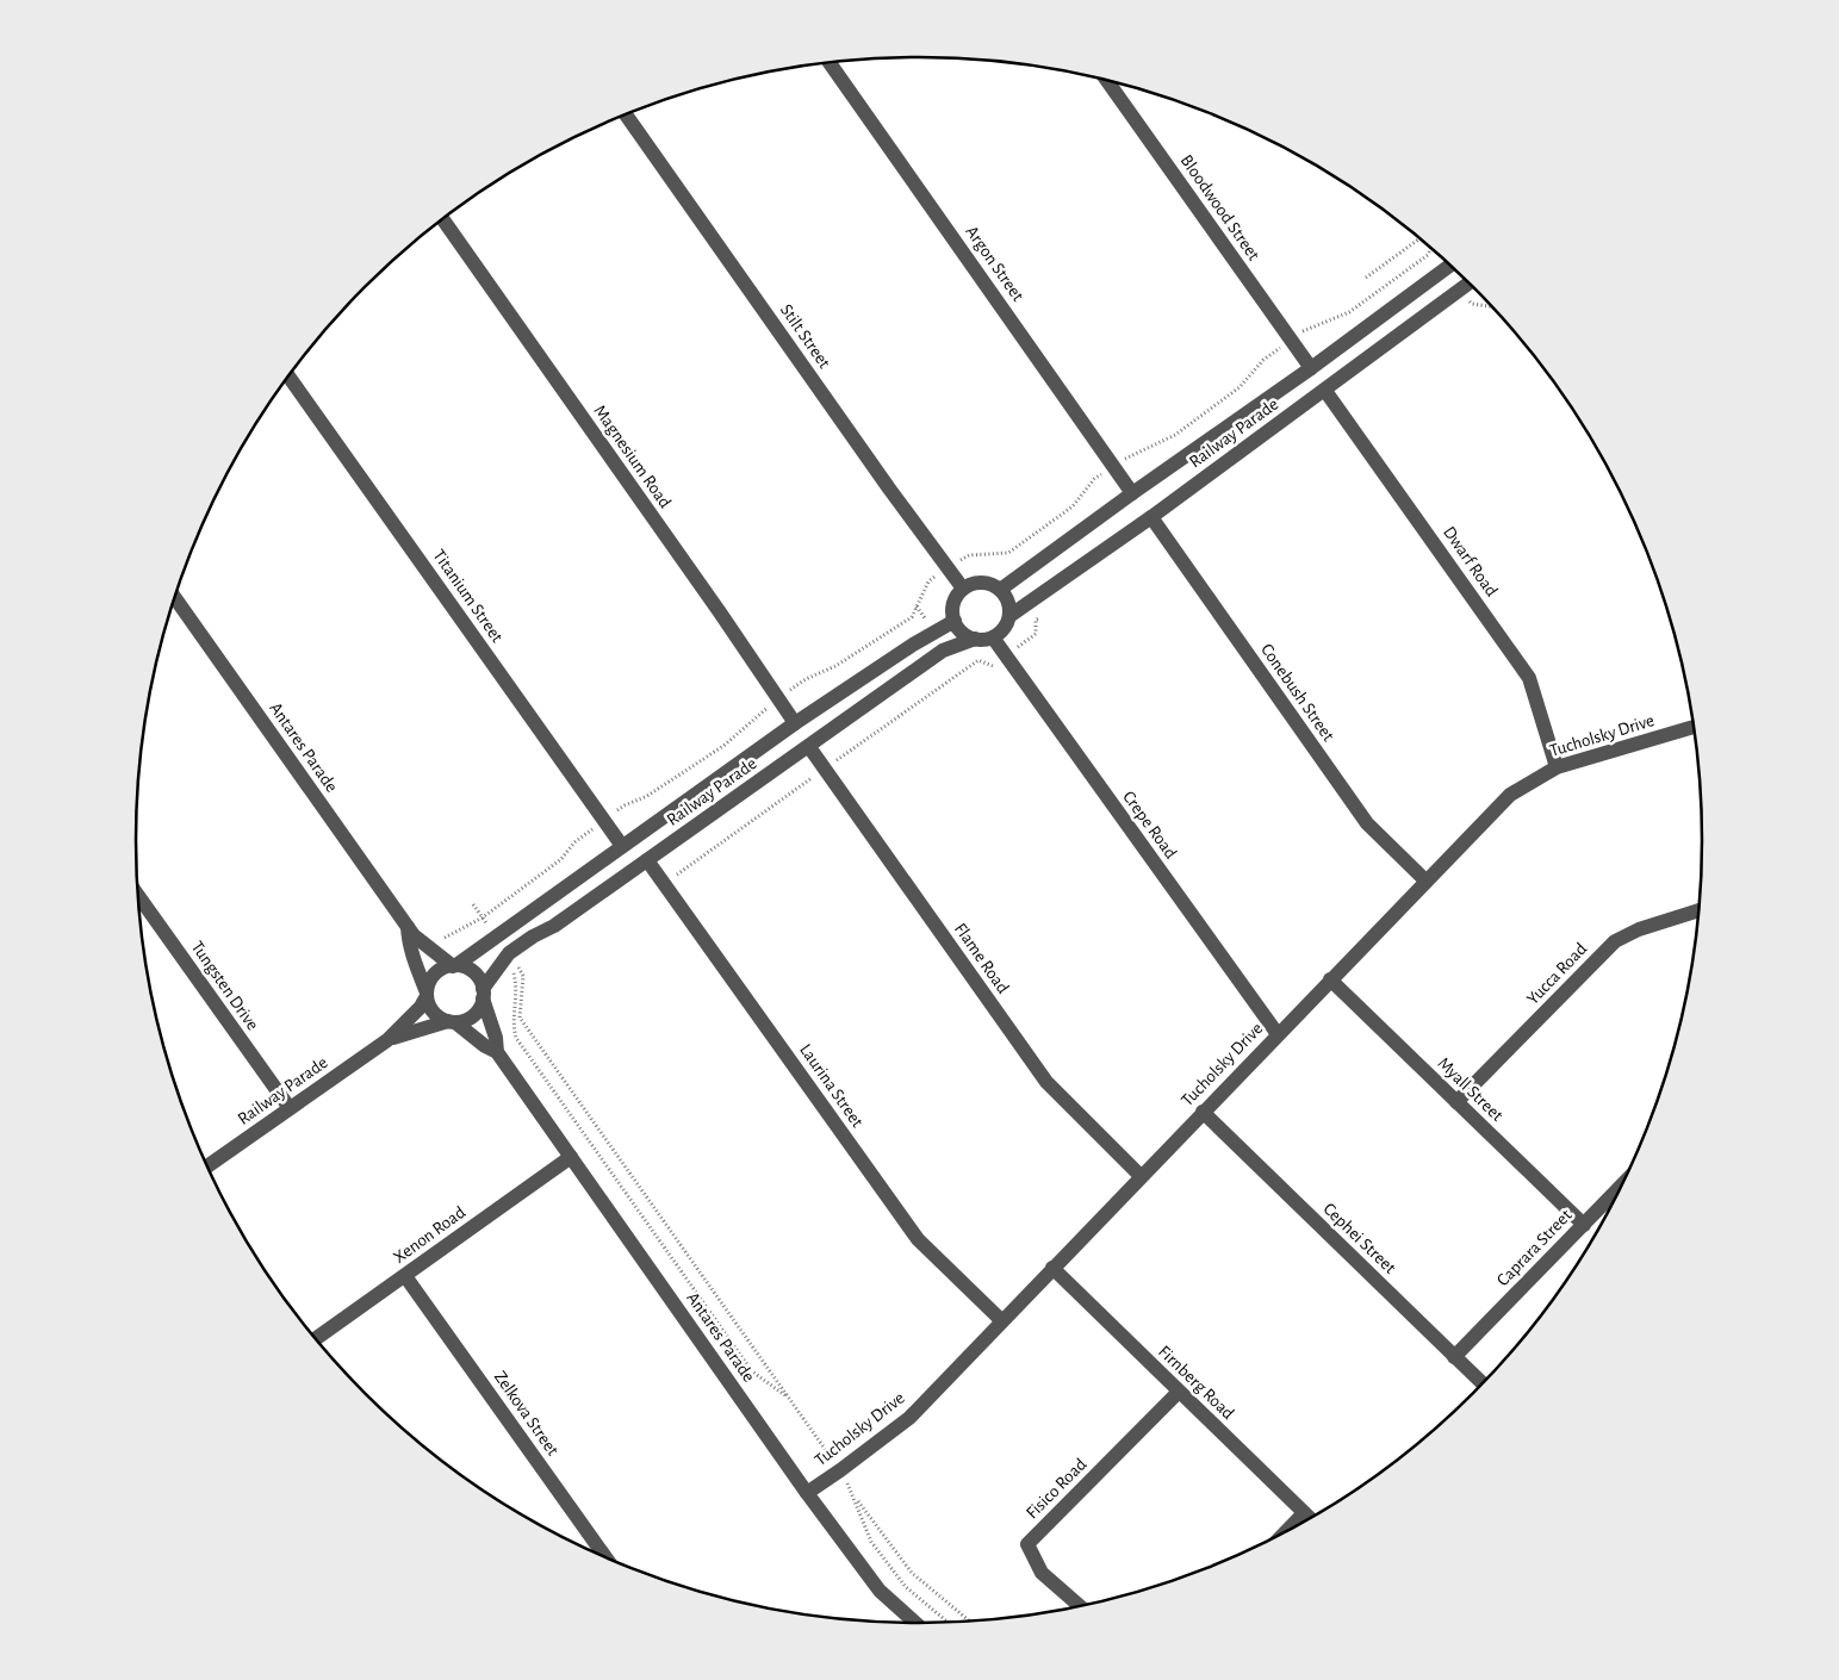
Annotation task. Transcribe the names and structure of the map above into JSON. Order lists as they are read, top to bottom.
{
  "streets": {
    "street": [
      "Bloodwood Street",
      "Argon Street",
      "Stilt Street",
      "Railway Parade",
      "Magnesium Road",
      "Dwarf Road",
      "Titanium Street",
      "Conebush Street",
      "Tucholsky Drive",
      "Antares Parade",
      "Crepe Road",
      "Flame Road",
      "Yucca Road",
      "Tungsten Drive",
      "Laurina Street",
      "Myall Street",
      "Xenon Road",
      "Cephei Street",
      "Caprara Street",
      "Firnberg Road",
      "Zelkova Street",
      "Fisico Road"
    ]
  },
  "crossings": [
    ["Bloodwood Street", "Railway Parade"],
    ["Argon Street", "Railway Parade"],
    ["Stilt Street", "Railway Parade"],
    ["Stilt Street", "Crepe Road"],
    ["Railway Parade", "Magnesium Road"],
    ["Railway Parade", "Dwarf Road"],
    ["Railway Parade", "Titanium Street"],
    ["Railway Parade", "Conebush Street"],
    ["Railway Parade", "Antares Parade"],
    ["Railway Parade", "Crepe Road"],
    ["Railway Parade", "Flame Road"],
    ["Railway Parade", "Tungsten Drive"],
    ["Railway Parade", "Laurina Street"],
    ["Dwarf Road", "Tucholsky Drive"],
    ["Conebush Street", "Tucholsky Drive"],
    ["Tucholsky Drive", "Antares Parade"],
    ["Tucholsky Drive", "Crepe Road"],
    ["Tucholsky Drive", "Flame Road"],
    ["Tucholsky Drive", "Laurina Street"],
    ["Tucholsky Drive", "Myall Street"],
    ["Tucholsky Drive", "Cephei Street"],
    ["Tucholsky Drive", "Firnberg Road"],
    ["Antares Parade", "Xenon Road"],
    ["Yucca Road", "Myall Street"],
    ["Myall Street", "Caprara Street"],
    ["Xenon Road", "Zelkova Street"],
    ["Cephei Street", "Caprara Street"],
    ["Firnberg Road", "Fisico Road"]
  ]
}
